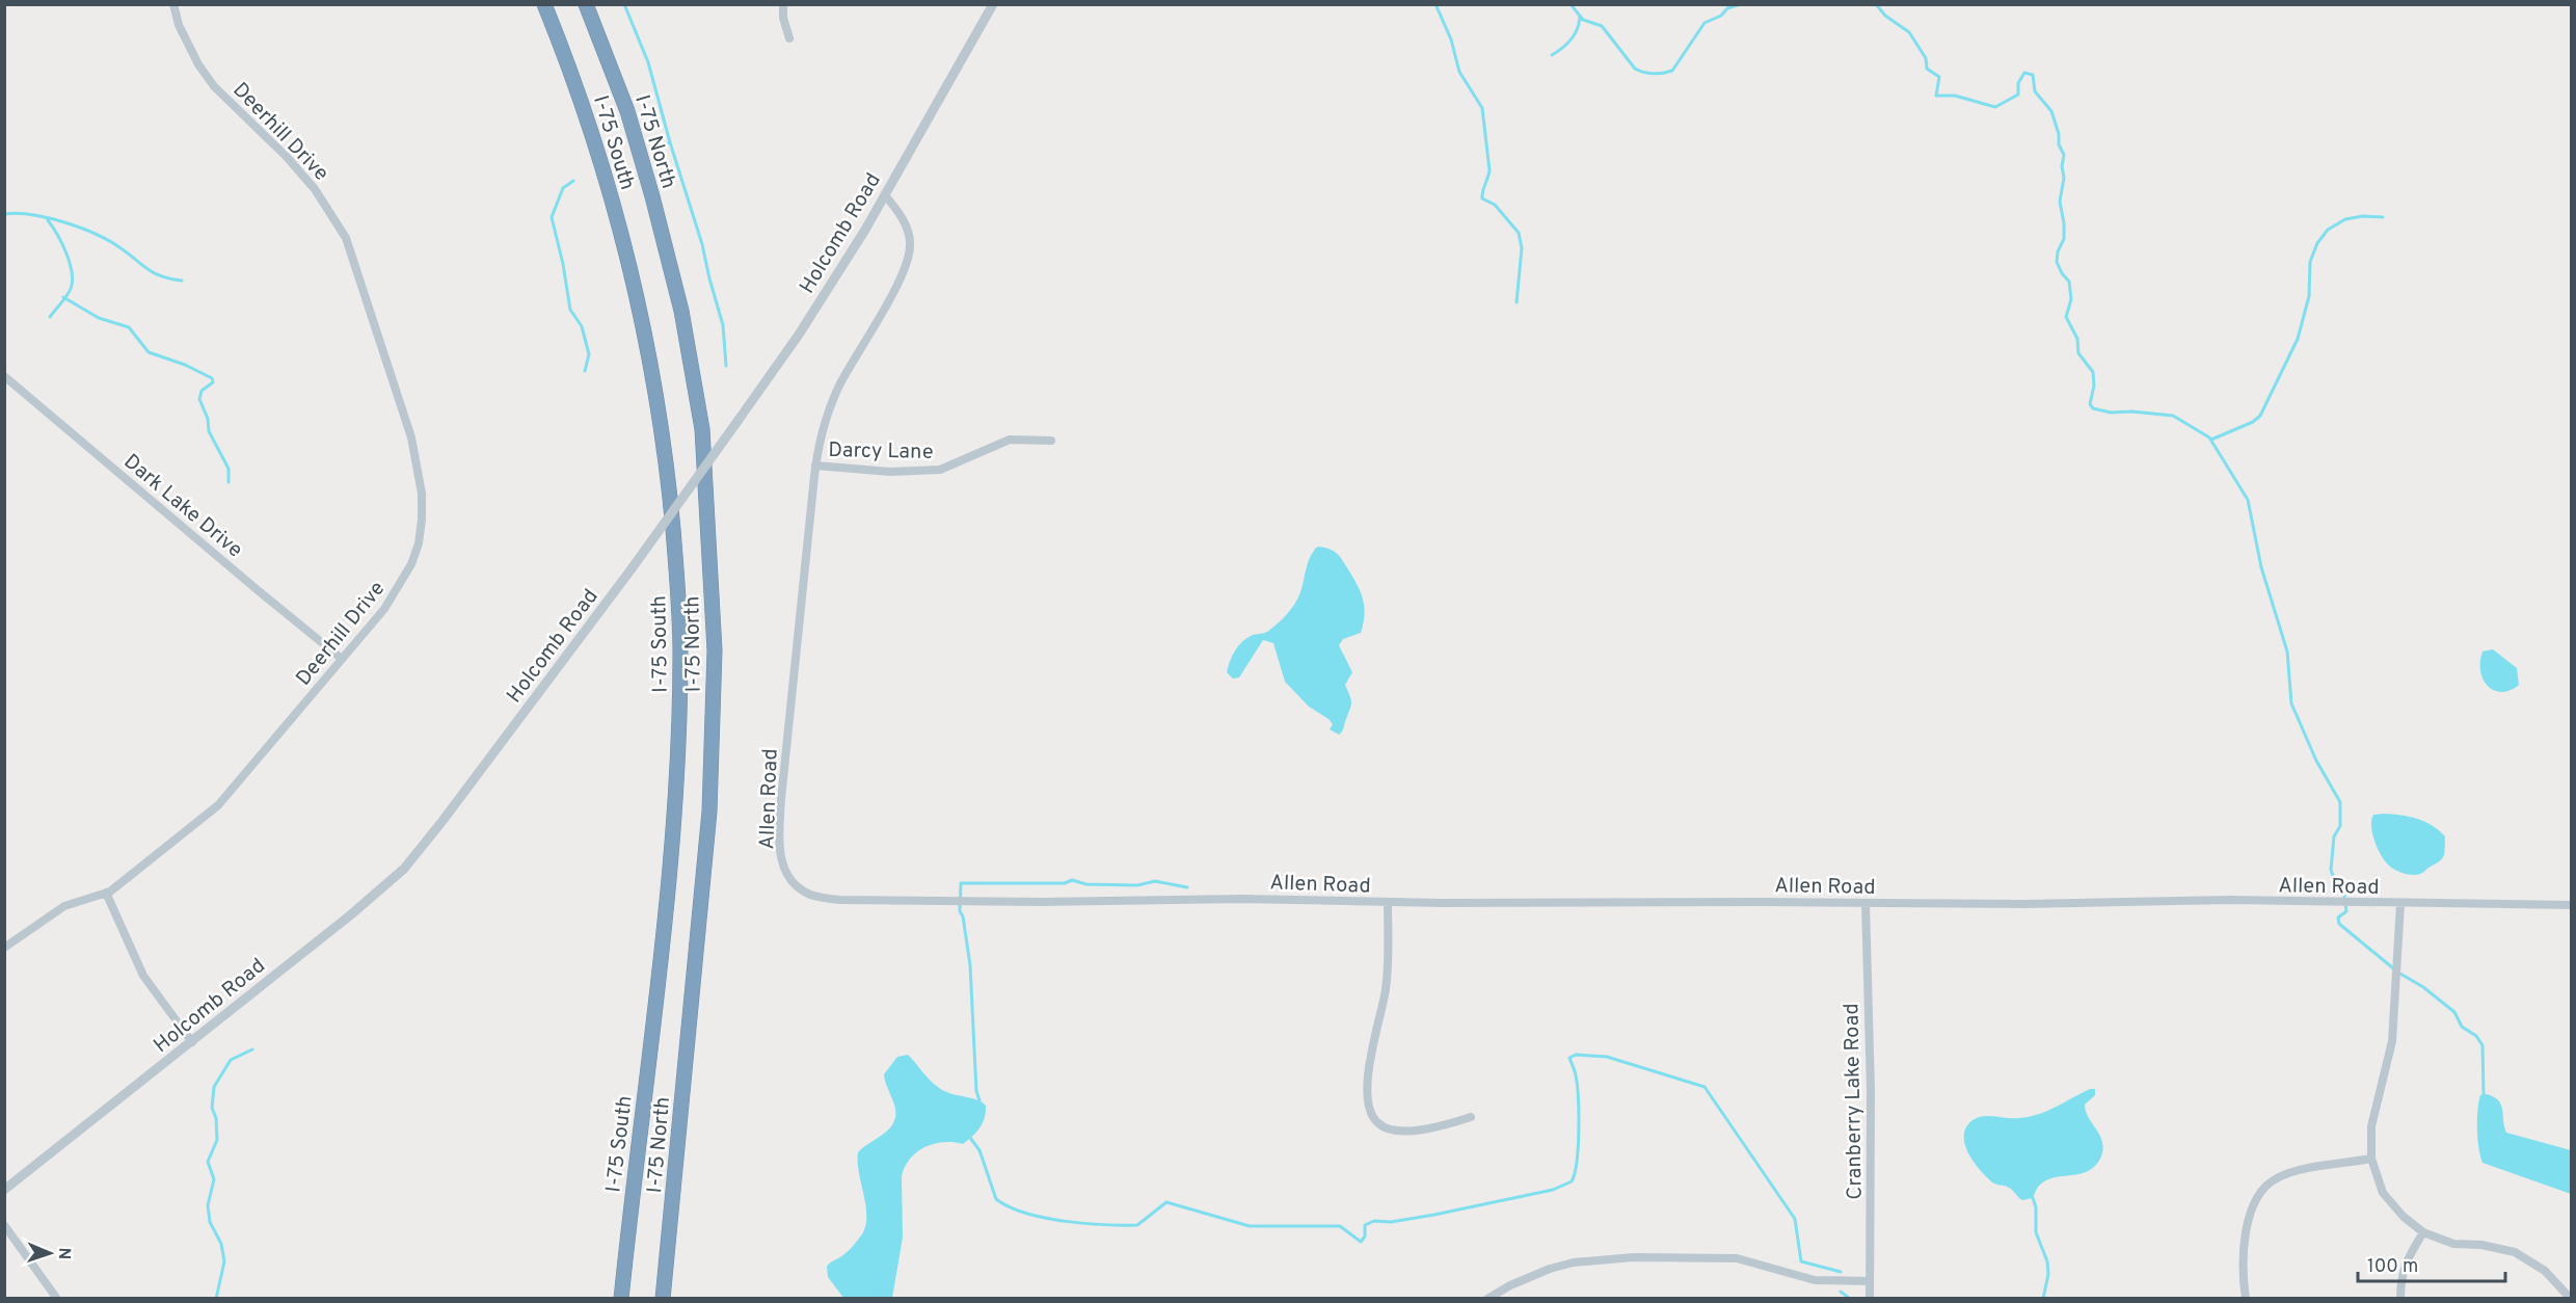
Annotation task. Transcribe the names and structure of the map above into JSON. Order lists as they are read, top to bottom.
{
  "streets": {
    "highway": ["I-75 North", "I-75 South"],
    "street": [
      "Deerhill Drive",
      "Holcomb Road",
      "Darcy Lane",
      "Dark Lake Drive",
      "Allen Road",
      "Cranberry Lake Road"
    ]
  },
  "crossings": [
    ["Deerhill Drive", "Dark Lake Drive"],
    ["Holcomb Road", "Allen Road"],
    ["Darcy Lane", "Allen Road"],
    ["Allen Road", "Cranberry Lake Road"]
  ],
  "scale_bar": "100 m",
  "north": "right"
}
